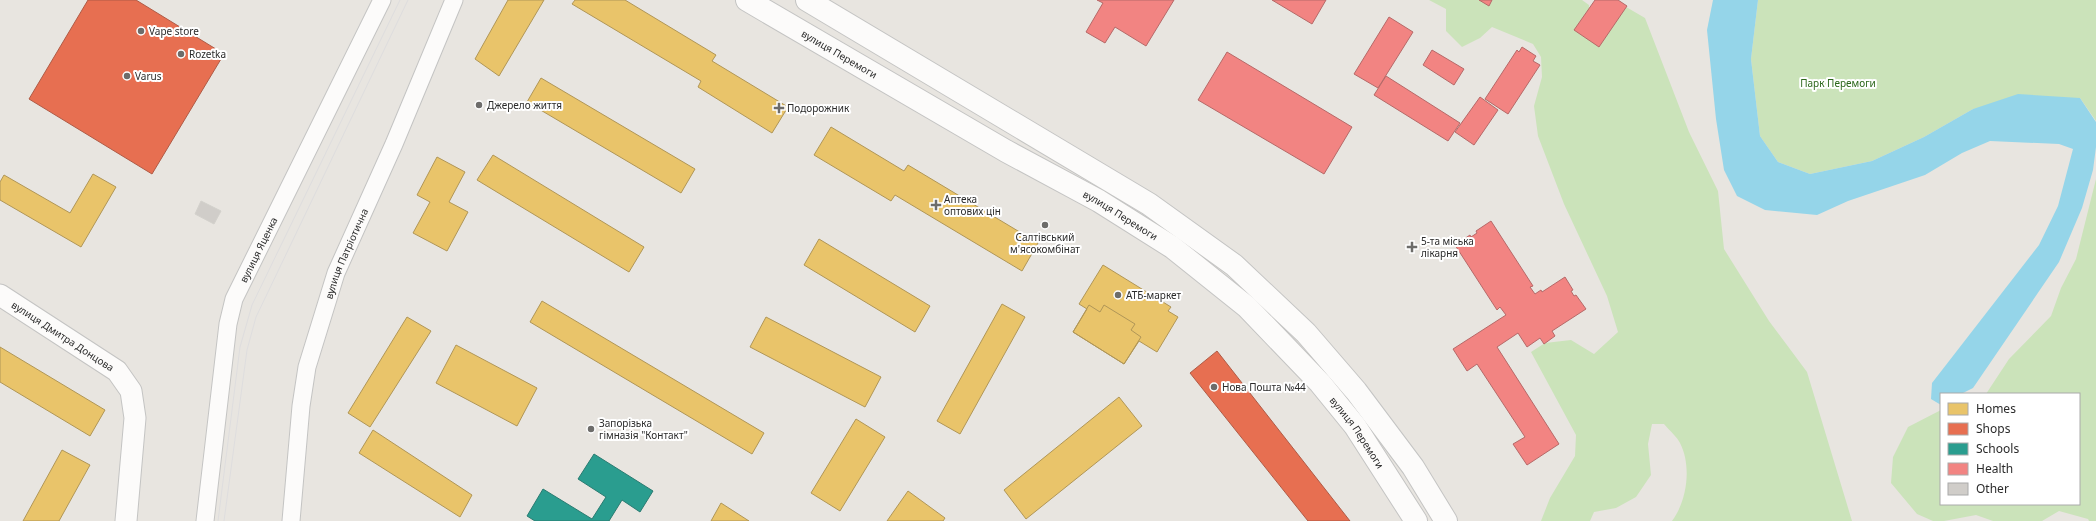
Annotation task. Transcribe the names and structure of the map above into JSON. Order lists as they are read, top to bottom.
{
  "streets": {
    "main road": ["вулиця Перемоги"],
    "street": ["вулиця Яценка", "вулиця Патріотична", "вулиця Дмитра Донцова"]
  },
  "parks": ["Парк Перемоги"],
  "places": {
    "other": [
      "Vape store",
      "Rozetka",
      "Varus",
      "Джерело життя",
      "Салтівський м'ясокомбінат",
      "АТБ-маркет",
      "Нова Пошта №44",
      "Запорізька гімназія \"Контакт\""
    ],
    "health": ["Подорожник", "Аптека оптових цін", "5-та міська лікарня"]
  },
  "legend": [
    "Homes",
    "Shops",
    "Schools",
    "Health",
    "Other"
  ]
}
